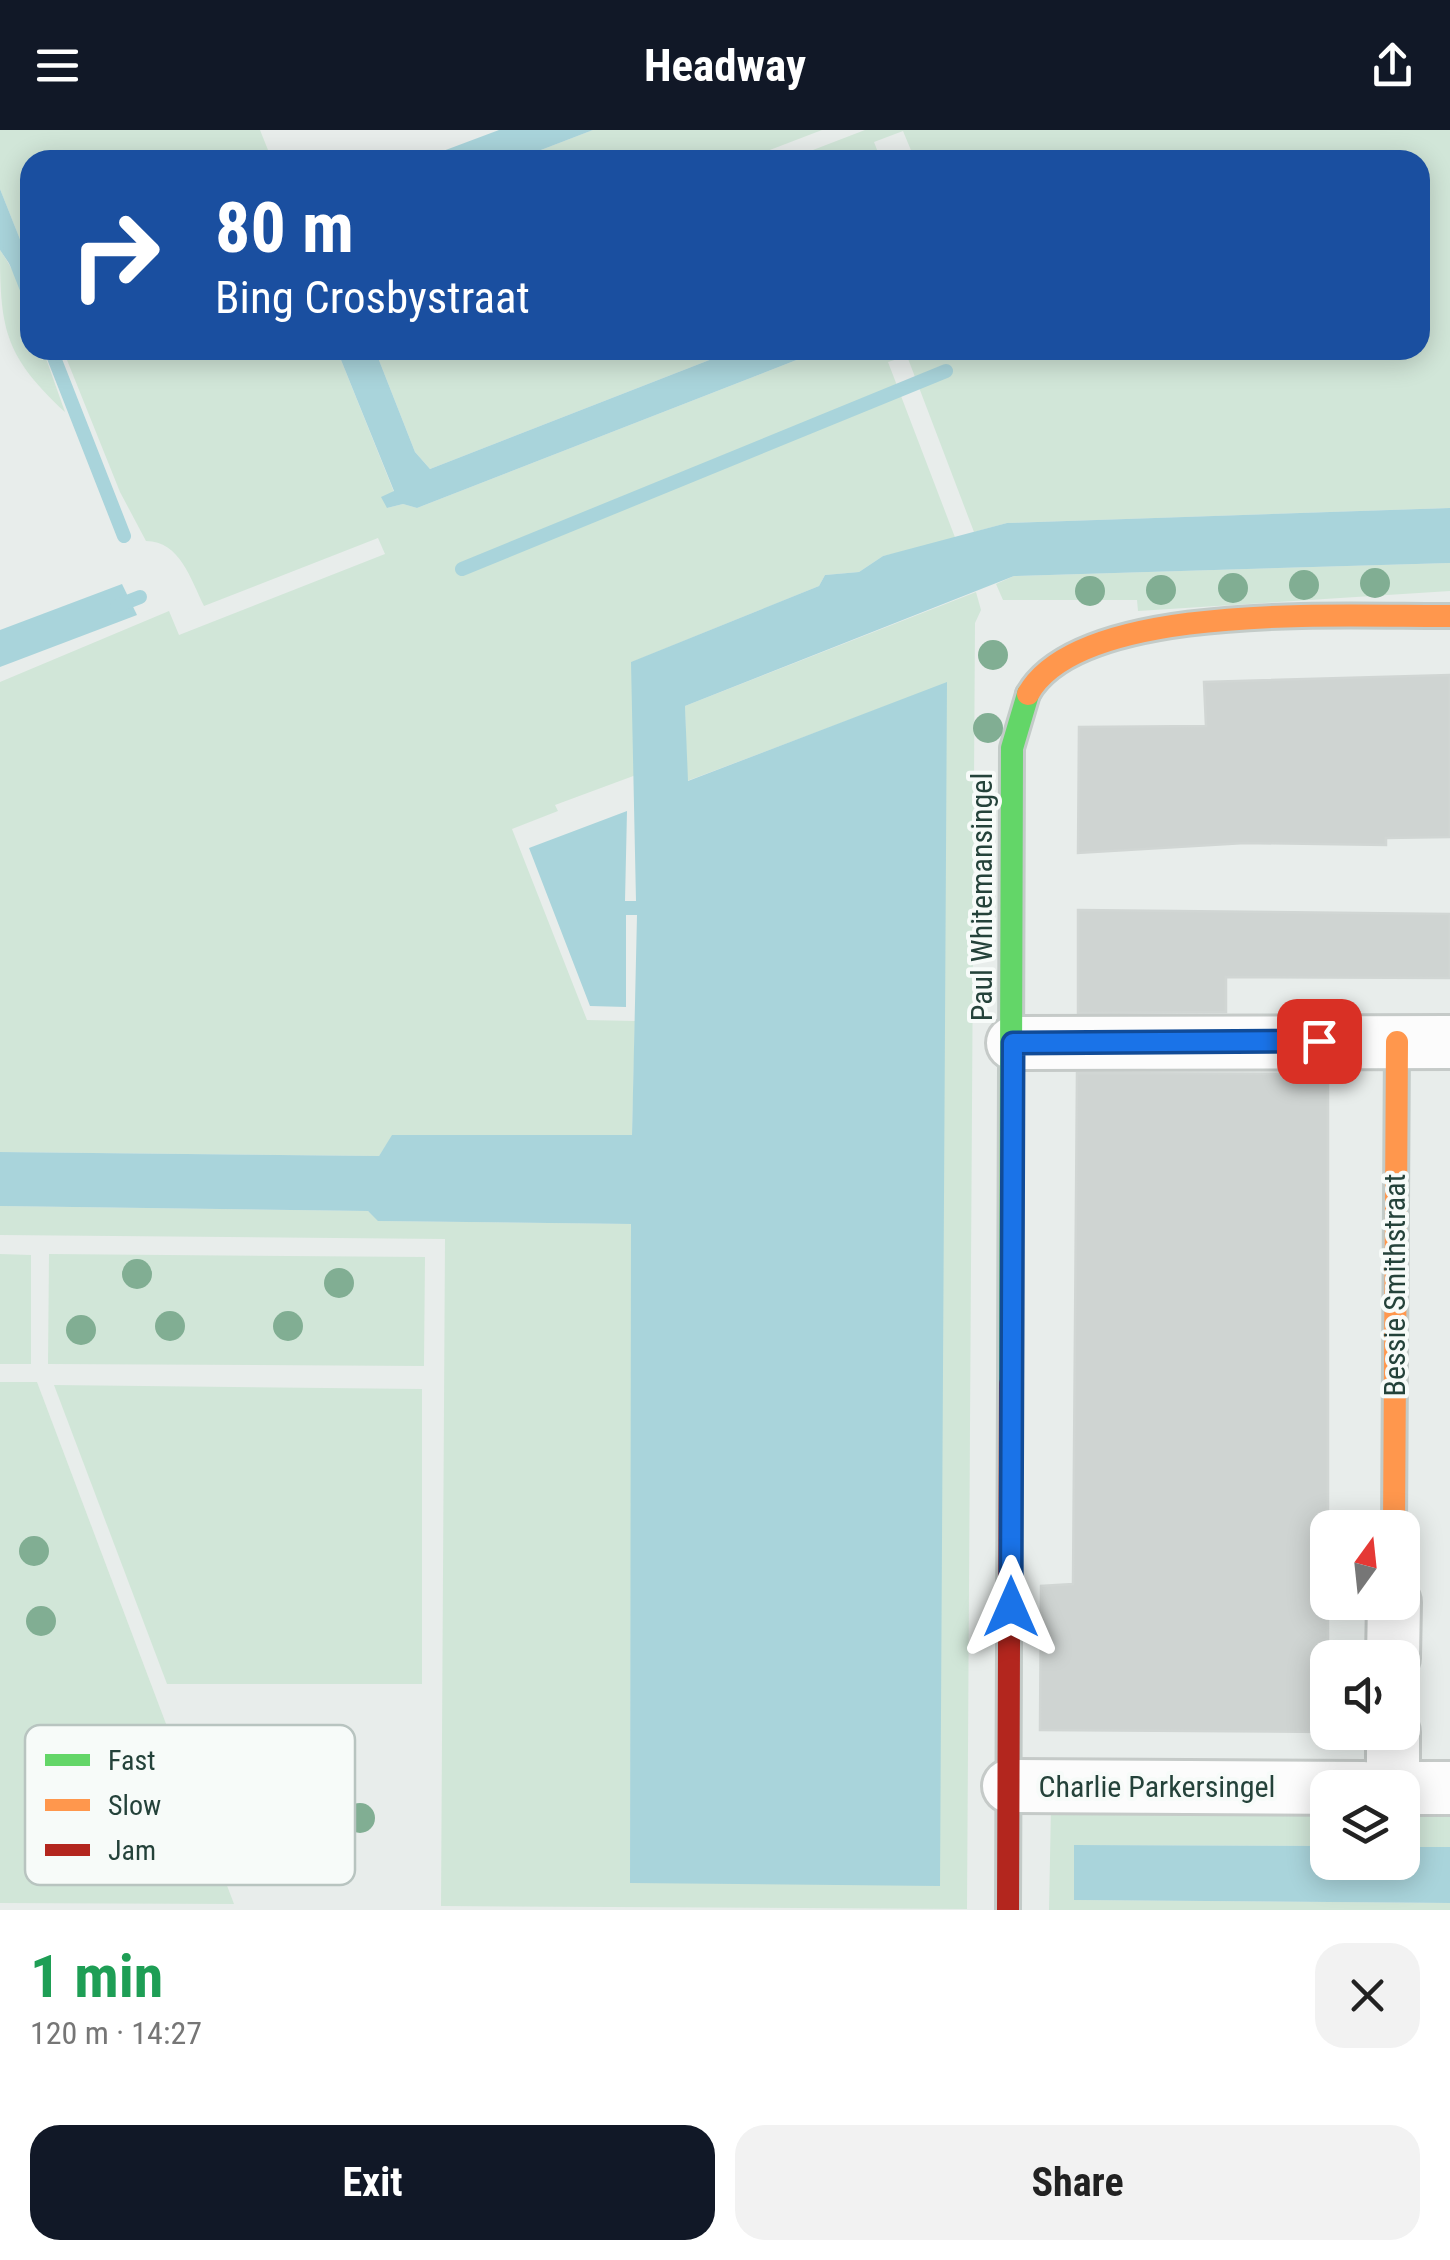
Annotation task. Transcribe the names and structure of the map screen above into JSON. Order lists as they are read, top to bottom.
{
  "streets": {
    "street": ["Paul Whitemansingel", "Bessie Smithstraat", "Charlie Parkersingel"]
  },
  "crossings": [
    ["Paul Whitemansingel", "Charlie Parkersingel"]
  ],
  "legend": ["Fast", "Slow", "Jam"],
  "north": "top",
  "page": {
    "header": "Headway",
    "turn": ["80 m", "Bing Crosbystraat"],
    "heading": ["1 min", "120 m · 14:27"],
    "buttons": ["Exit", "Share"]
  }
}
